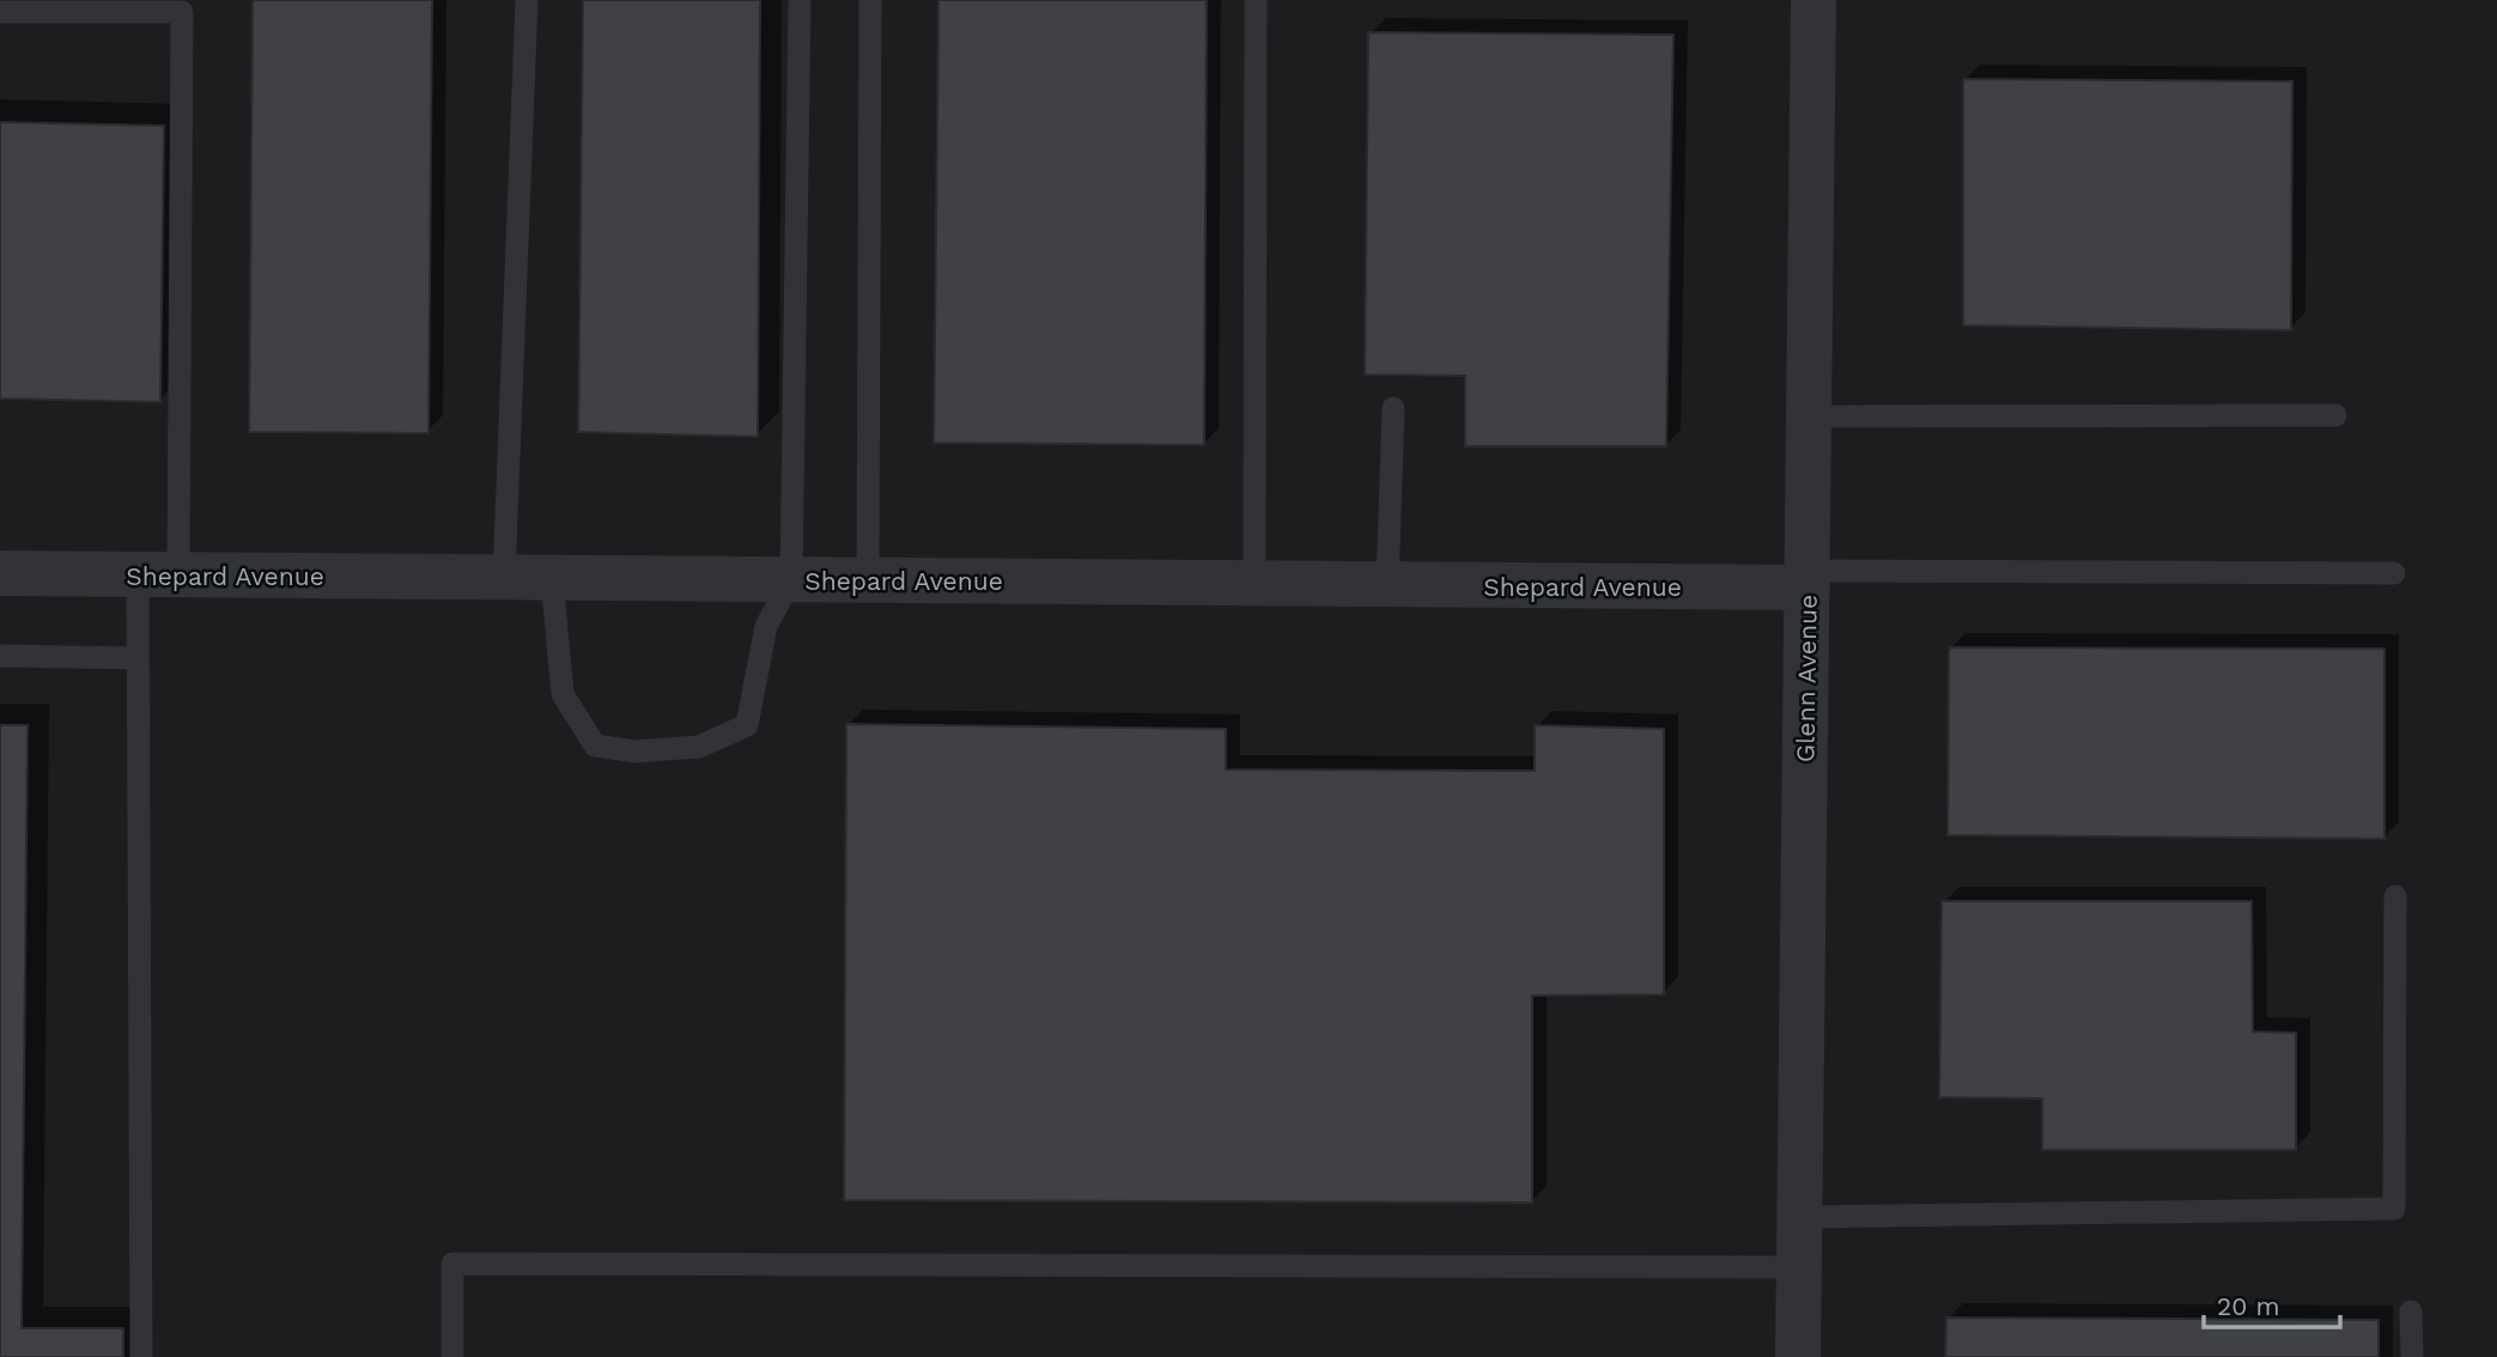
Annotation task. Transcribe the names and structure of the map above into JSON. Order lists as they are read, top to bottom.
{
  "streets": {
    "street": ["Shepard Avenue", "Glenn Avenue"]
  },
  "crossings": [
    ["Shepard Avenue", "Glenn Avenue"]
  ],
  "scale_bar": "20 m"
}
